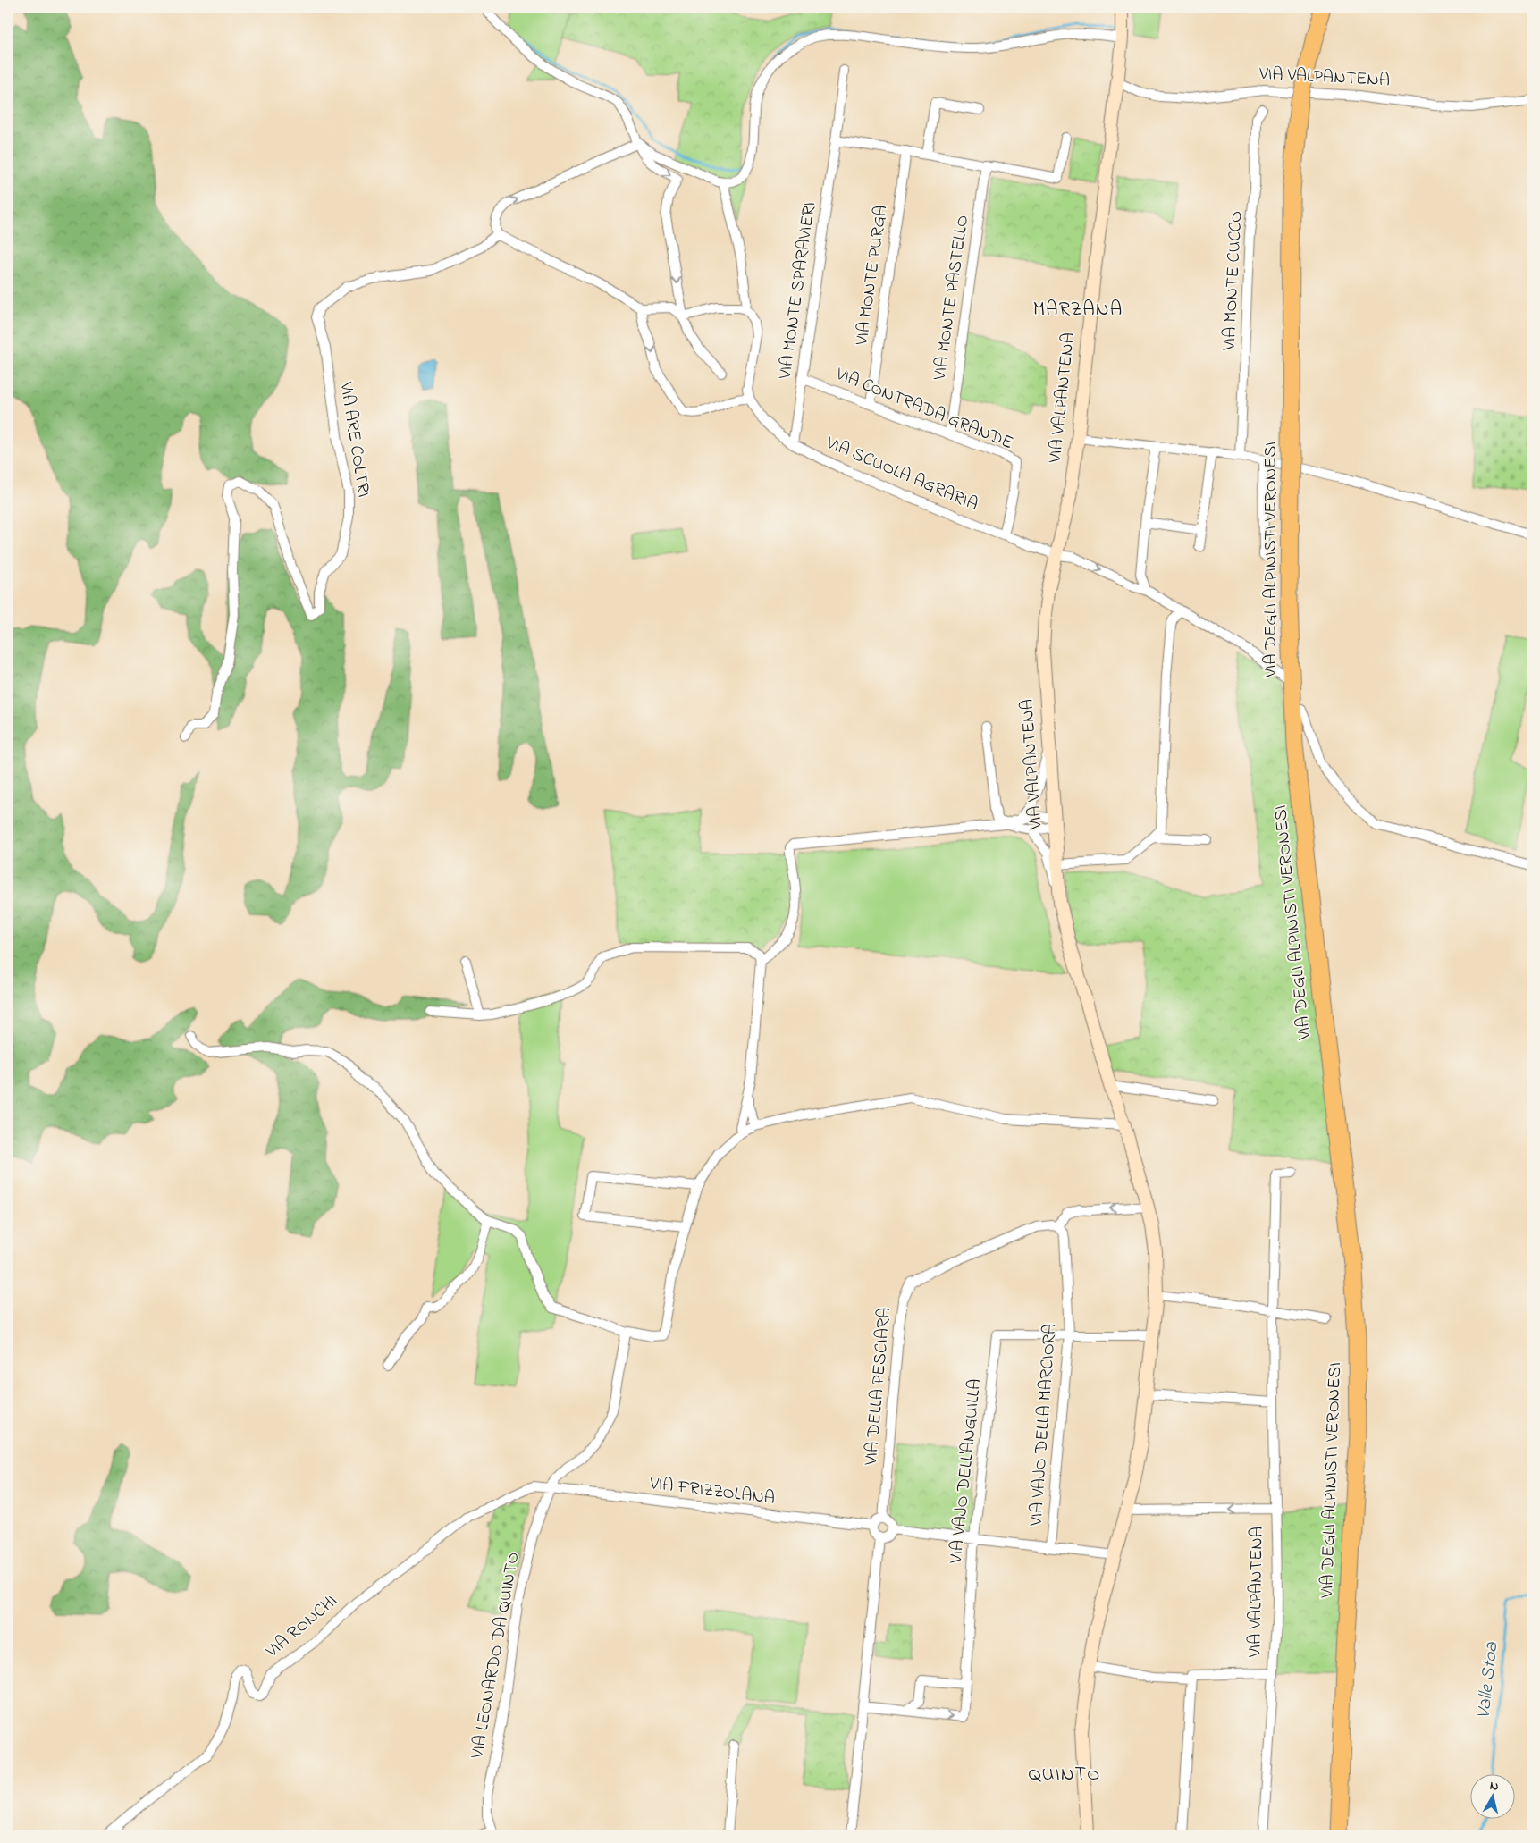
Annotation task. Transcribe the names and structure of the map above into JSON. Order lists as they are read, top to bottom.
{
  "streets": {
    "highway": ["VIA DEGLI ALPINISTI VERONESI"],
    "street": [
      "VIA VALPANTENA",
      "VIA MONTE PURGA",
      "VIA MONTE CUCCO",
      "VIA MONTE SPARAVIERI",
      "VIA MONTE PASTELLO",
      "VIA CONTRADA GRANDE",
      "VIA ARE COLTRI",
      "VIA SCUOLA AGRARIA",
      "VIA DELLA PESCIARA",
      "VIA VAJO DELLA MARCIORA",
      "VIA VAJO DELL'ANGUILLA",
      "VIA FRIZZOLANA",
      "VIA RONCHI",
      "VIA LEONARDO DA QUINTO"
    ]
  },
  "crossings": [
    ["VIA VALPANTENA", "VIA SCUOLA AGRARIA"],
    ["VIA MONTE PURGA", "VIA CONTRADA GRANDE"],
    ["VIA MONTE SPARAVIERI", "VIA CONTRADA GRANDE"],
    ["VIA MONTE SPARAVIERI", "VIA SCUOLA AGRARIA"],
    ["VIA MONTE PASTELLO", "VIA CONTRADA GRANDE"],
    ["VIA CONTRADA GRANDE", "VIA SCUOLA AGRARIA"],
    ["VIA DELLA PESCIARA", "VIA VAJO DELLA MARCIORA"],
    ["VIA DELLA PESCIARA", "VIA FRIZZOLANA"],
    ["VIA VAJO DELLA MARCIORA", "VIA VAJO DELL'ANGUILLA"],
    ["VIA FRIZZOLANA", "VIA RONCHI"],
    ["VIA FRIZZOLANA", "VIA LEONARDO DA QUINTO"],
    ["VIA RONCHI", "VIA LEONARDO DA QUINTO"]
  ],
  "districts": ["MARZANA", "QUINTO"],
  "water": ["Valle Stoa"],
  "north": "top"
}
